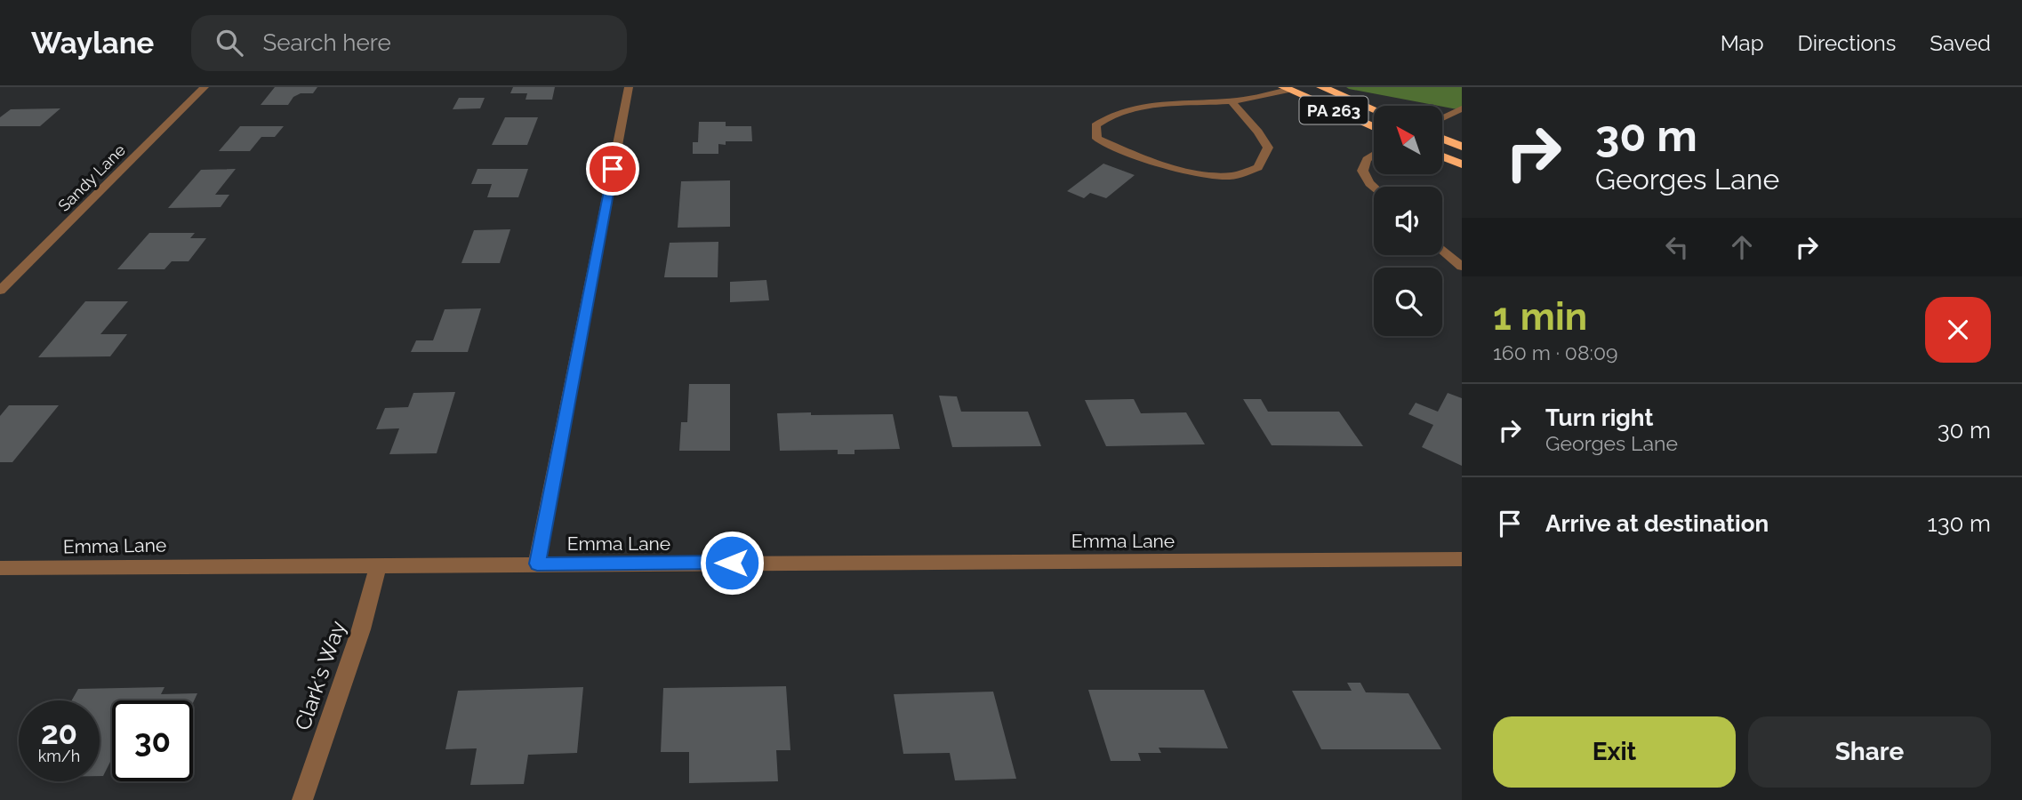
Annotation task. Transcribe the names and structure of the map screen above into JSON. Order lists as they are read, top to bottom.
{
  "streets": {
    "highway": ["PA 263"],
    "street": ["Sandy Lane", "Emma Lane", "Clark's Way"]
  },
  "crossings": [
    ["Emma Lane", "Clark's Way"]
  ],
  "north": "top left",
  "page": {
    "header": "Waylane",
    "search": "Search here",
    "nav": ["Map", "Directions", "Saved"],
    "turn": ["30 m", "Georges Lane"],
    "heading": ["1 min", "160 m · 08:09"],
    "list": [
      {
        "name": "Turn right",
        "note": "Georges Lane",
        "value": "30 m"
      },
      {
        "name": "Arrive at destination",
        "value": "130 m"
      }
    ],
    "speed": "20 km/h",
    "limit": "30",
    "buttons": ["Exit", "Share"]
  }
}
